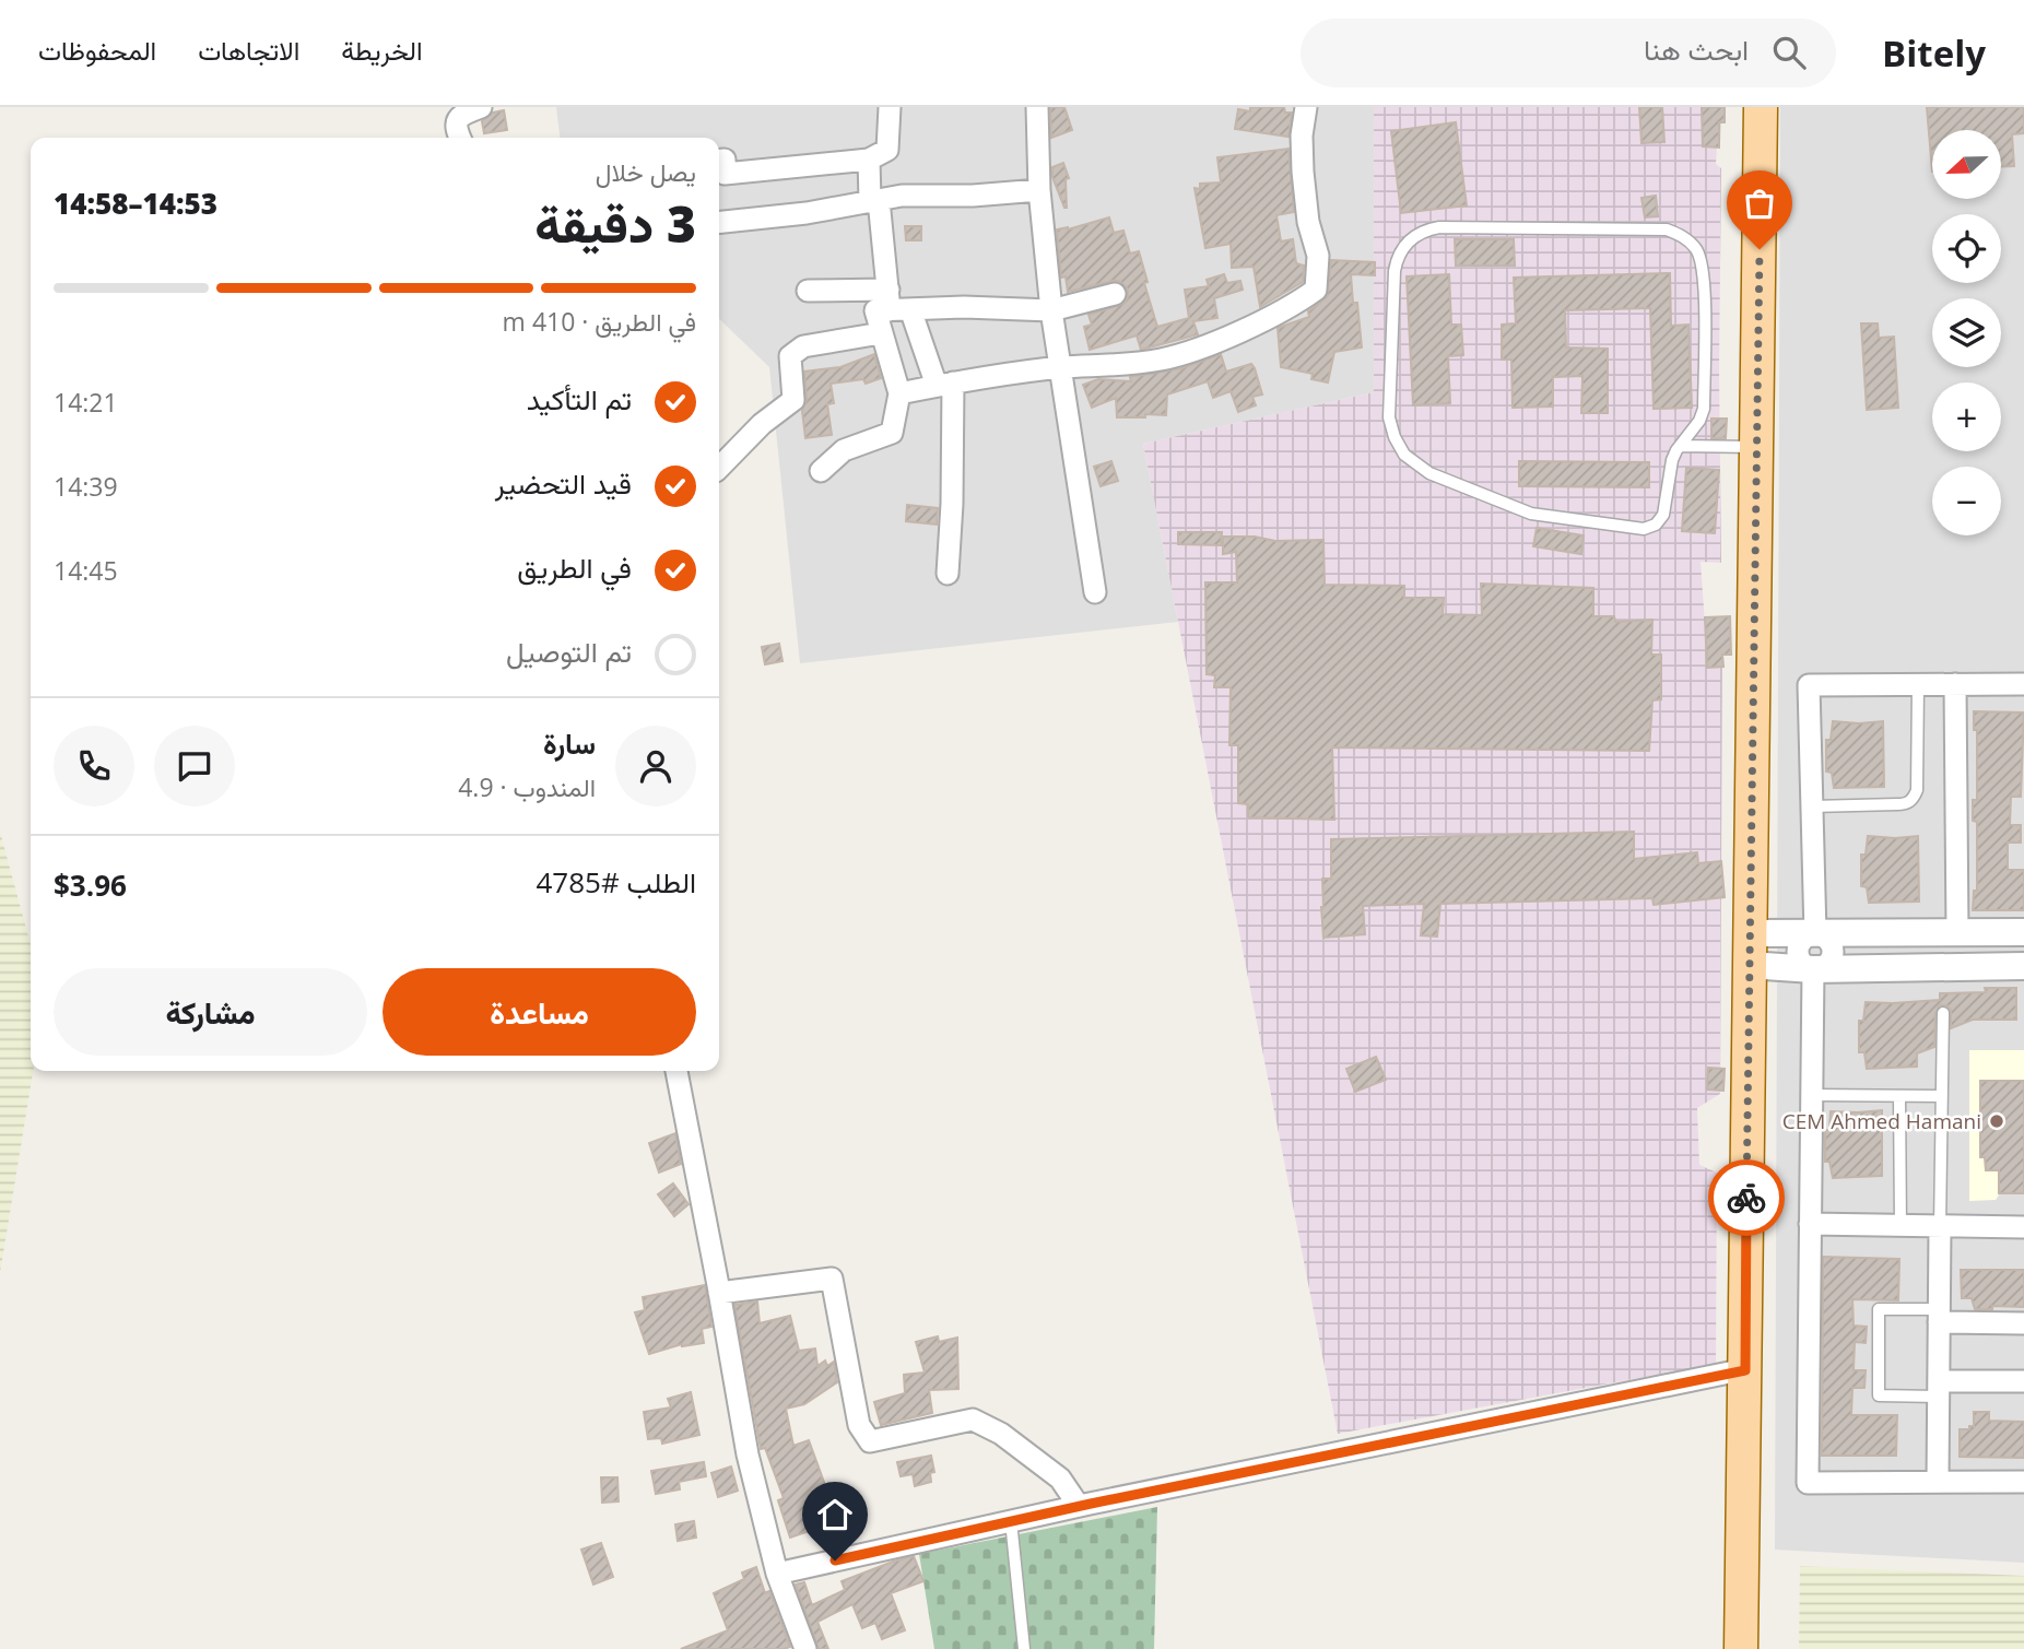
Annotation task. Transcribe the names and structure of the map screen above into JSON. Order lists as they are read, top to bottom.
{
  "places": ["CEM Ahmed Hamani"],
  "north": "left",
  "page": {
    "header": "Bitely",
    "search": "ابحث هنا",
    "nav": ["الخريطة", "الاتجاهات", "المحفوظات"],
    "map_buttons": ["+", "−"],
    "heading": ["3 دقيقة", "يصل خلال", "14:53–14:58"],
    "panel": [
      "سارة",
      "المندوب · 4.9",
      "الطلب #4785",
      "$3.96"
    ],
    "bar": "في الطريق · 410 m",
    "list": [
      ["تم التأكيد", "14:21"],
      ["قيد التحضير", "14:39"],
      ["في الطريق", "14:45"],
      "تم التوصيل"
    ],
    "buttons": ["مساعدة", "مشاركة"]
  }
}
